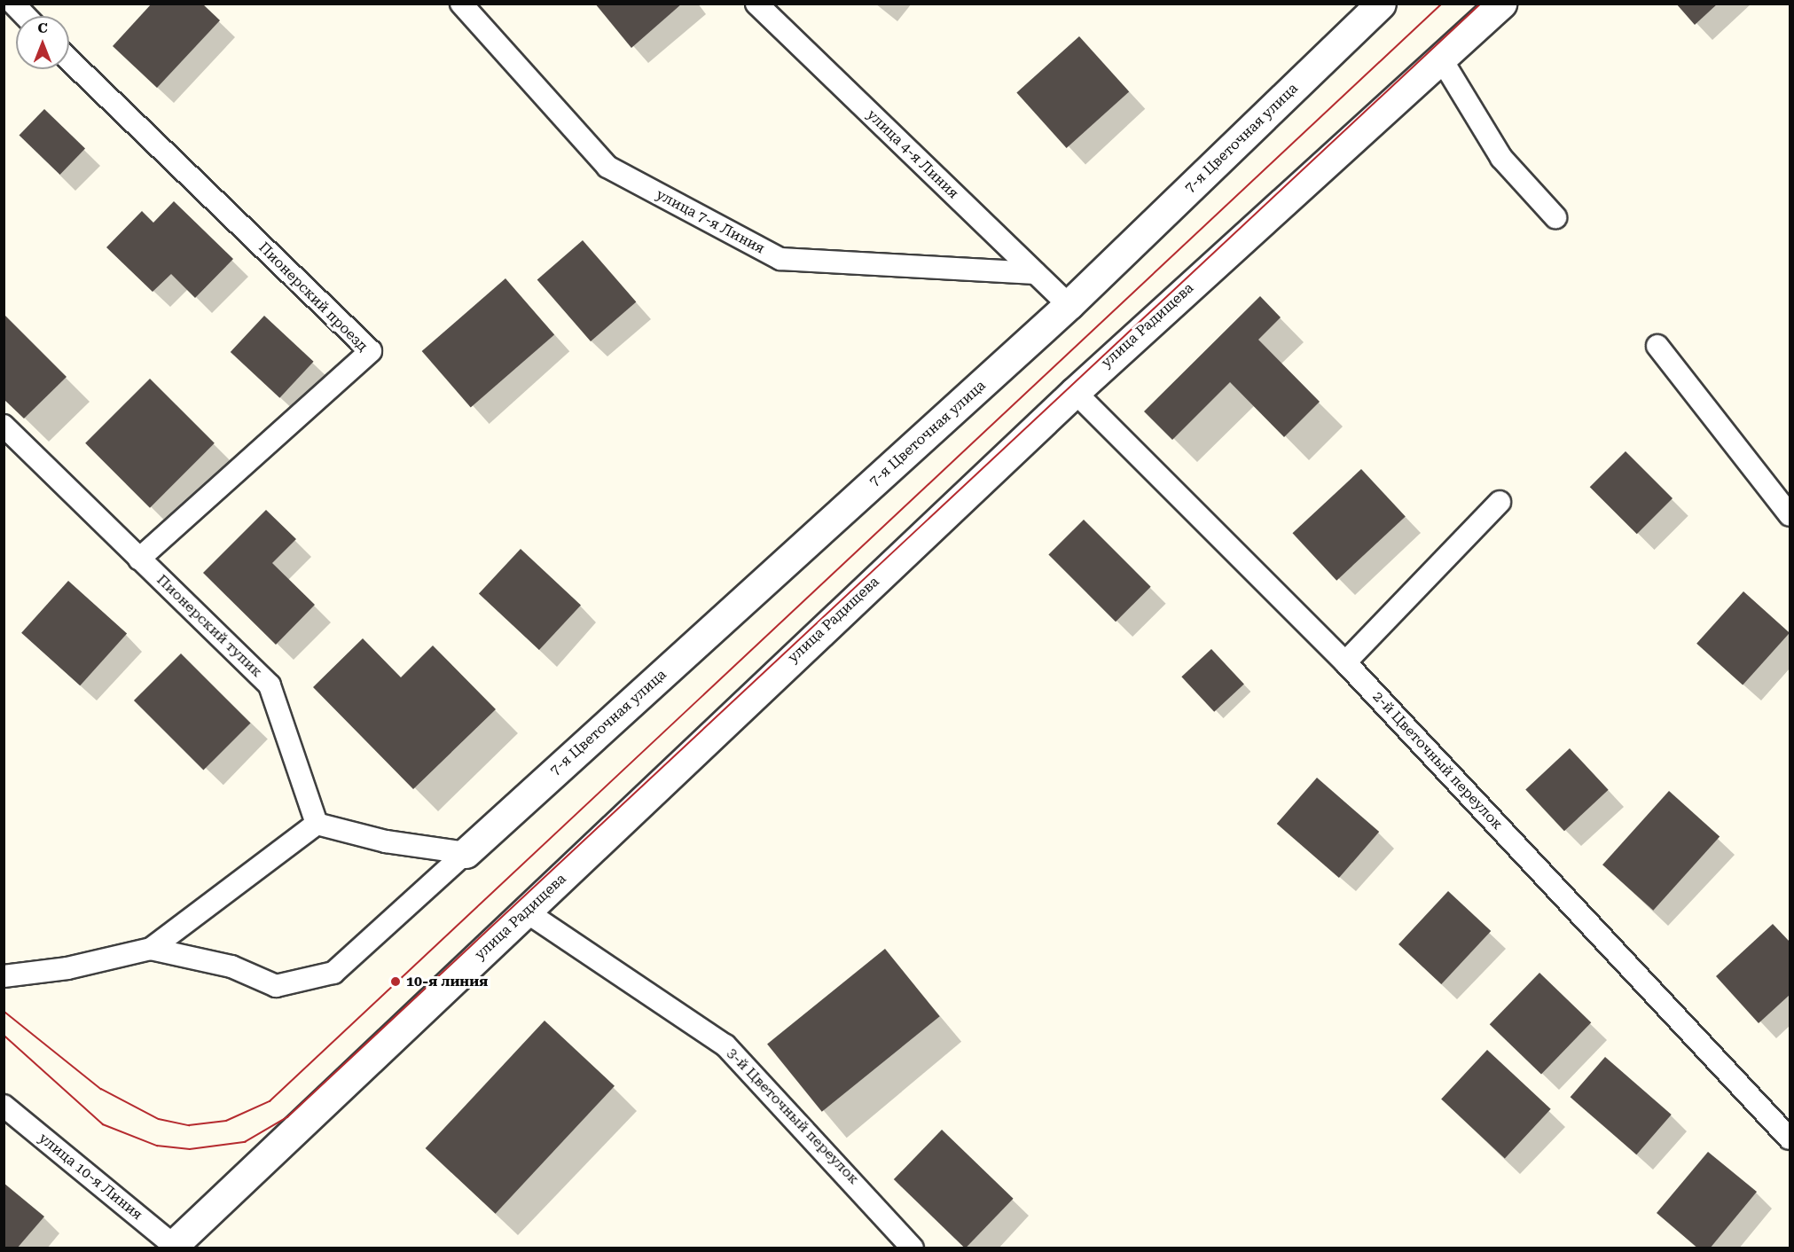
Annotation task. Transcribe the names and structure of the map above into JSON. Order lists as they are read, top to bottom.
{
  "streets": {
    "street": ["7-я Цветочная улица", "улица Радищева"],
    "lane": [
      "улица 4-я Линия",
      "улица 7-я Линия",
      "Пионерский проезд",
      "Пионерский тупик",
      "2-й Цветочный переулок",
      "3-й Цветочный переулок",
      "улица 10-я Линия"
    ]
  },
  "crossings": [
    ["7-я Цветочная улица", "улица 4-я Линия"],
    ["улица 4-я Линия", "улица 7-я Линия"],
    ["Пионерский проезд", "Пионерский тупик"],
    ["улица Радищева", "2-й Цветочный переулок"],
    ["улица Радищева", "3-й Цветочный переулок"],
    ["улица Радищева", "улица 10-я Линия"]
  ],
  "places": ["10-я линия"],
  "north": "top"
}
